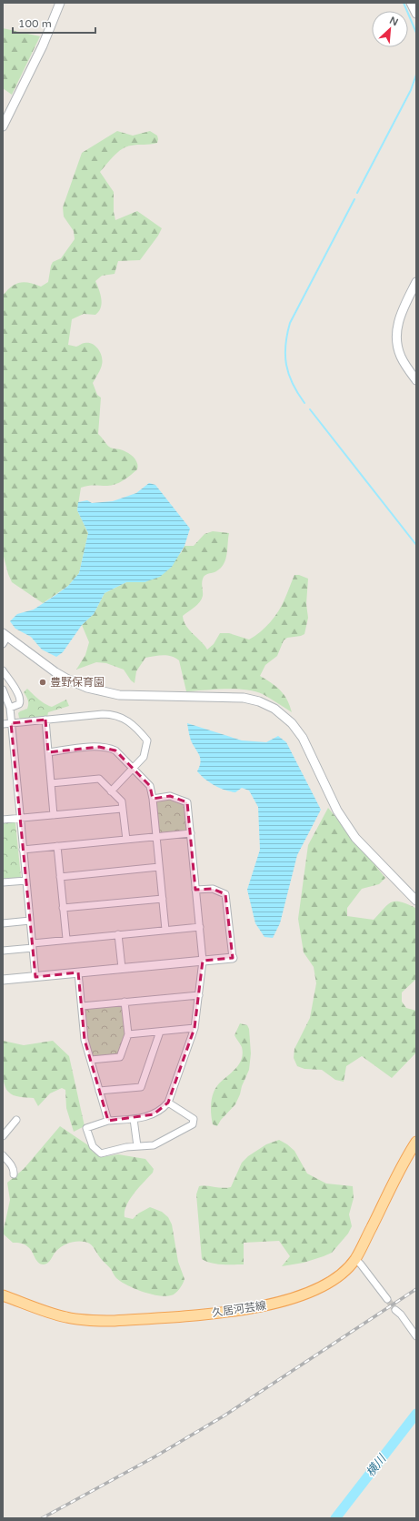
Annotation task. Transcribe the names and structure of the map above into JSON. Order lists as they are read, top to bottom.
{
  "streets": {
    "main road": ["久居河芸線"]
  },
  "water": ["横川"],
  "places": ["豊野保育園"],
  "scale_bar": "100 m",
  "north": "top right"
}
